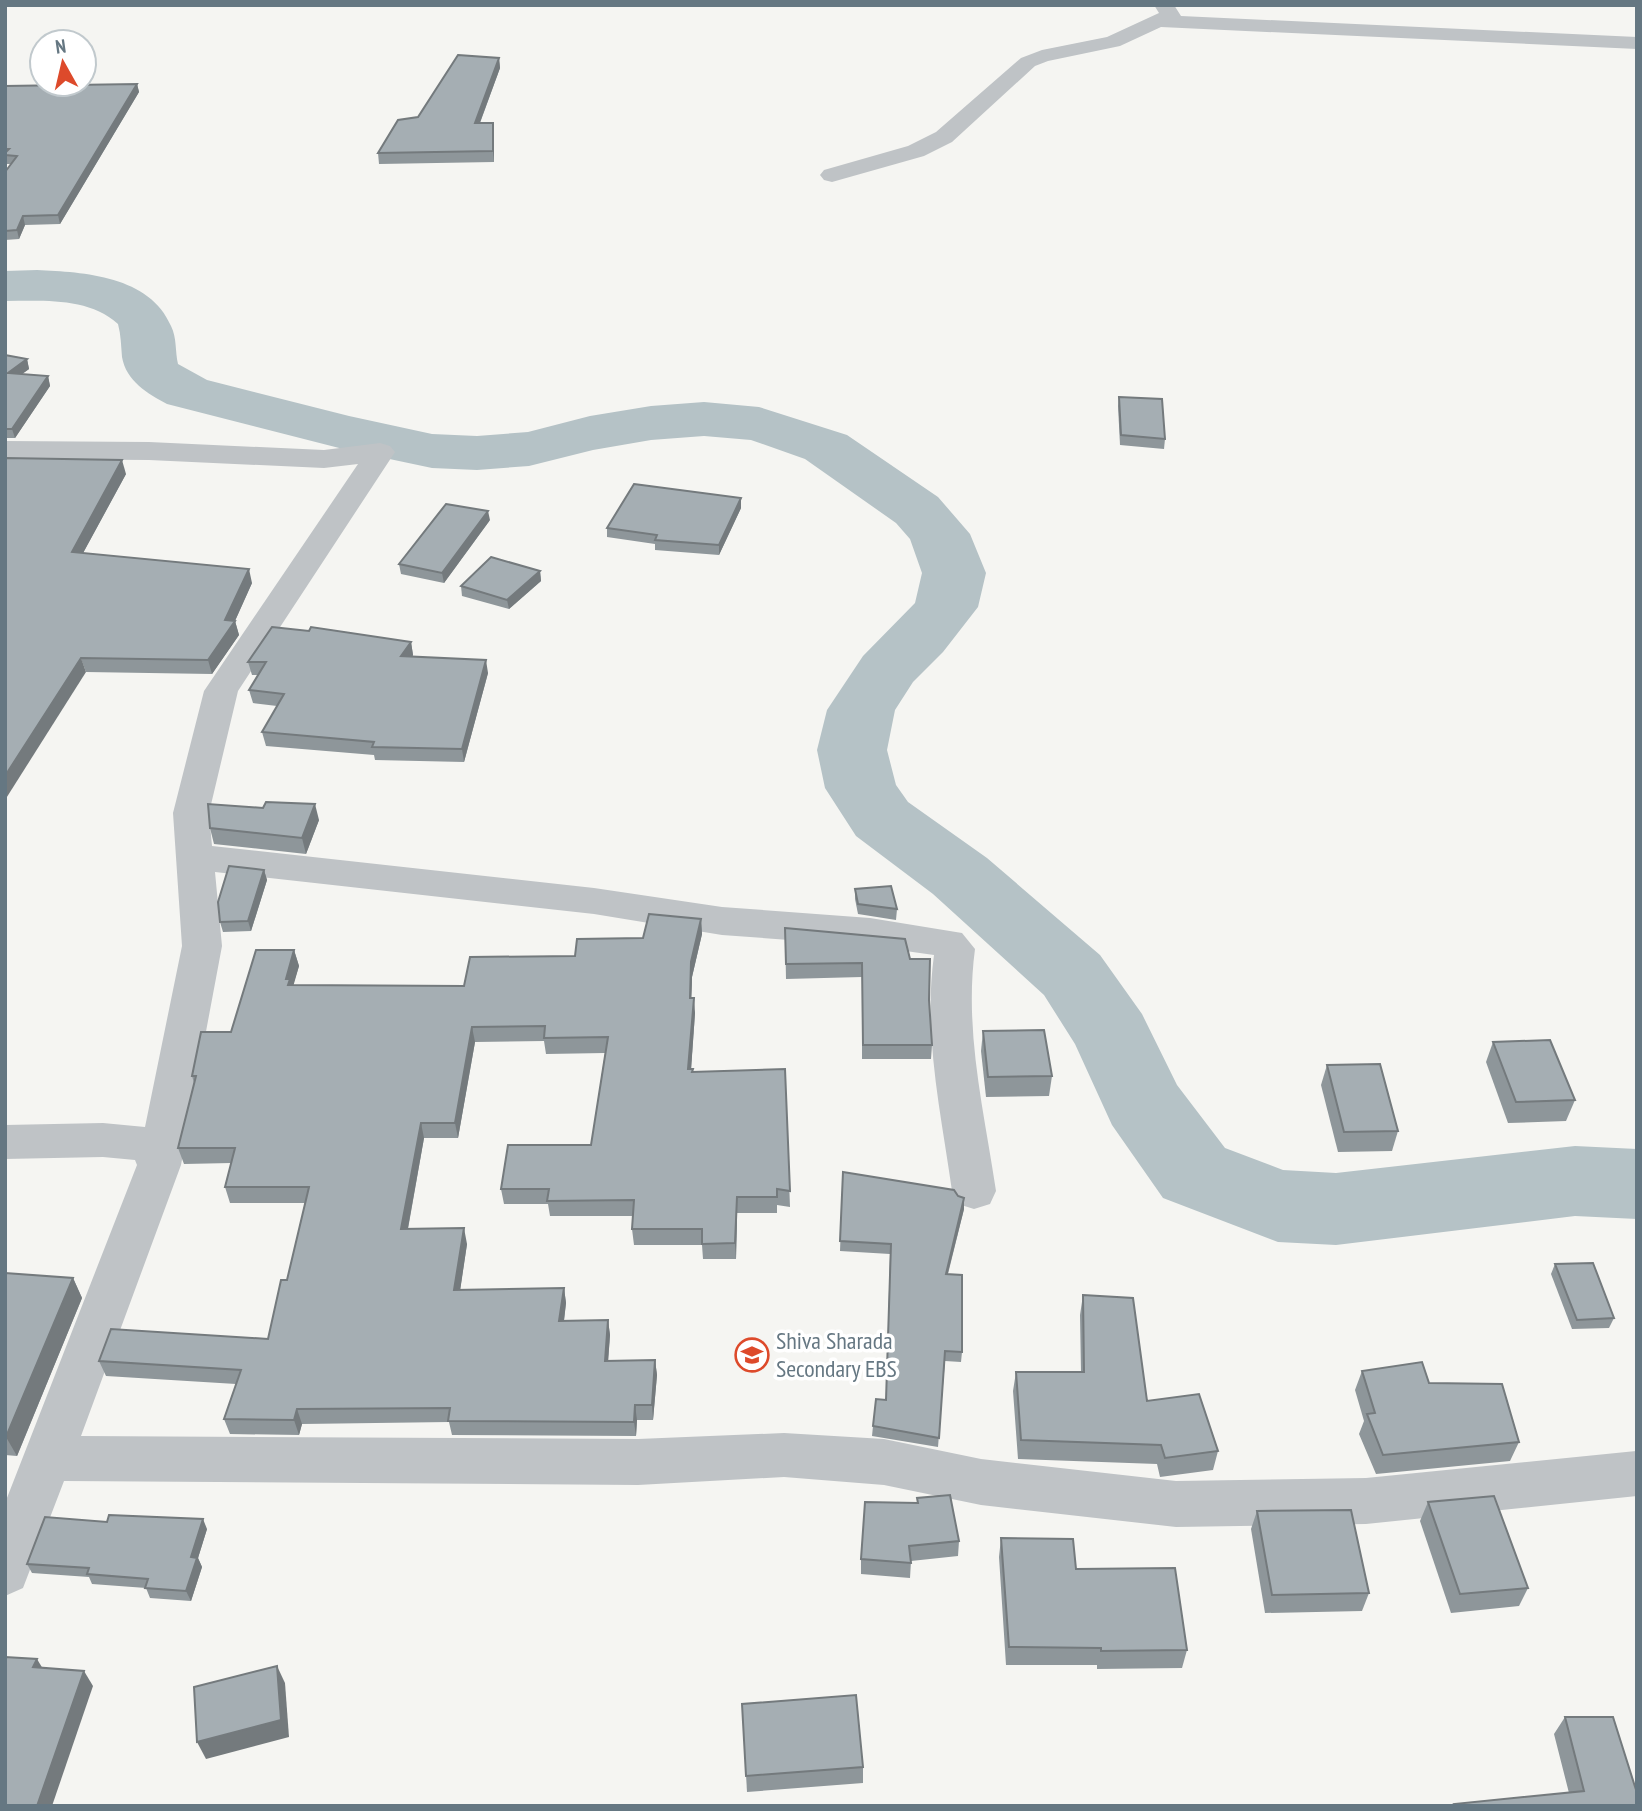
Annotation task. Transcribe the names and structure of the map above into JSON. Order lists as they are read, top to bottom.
{
  "places": {
    "school or university": ["Shiva Sharada Secondary EBS"]
  },
  "north": "top"
}
